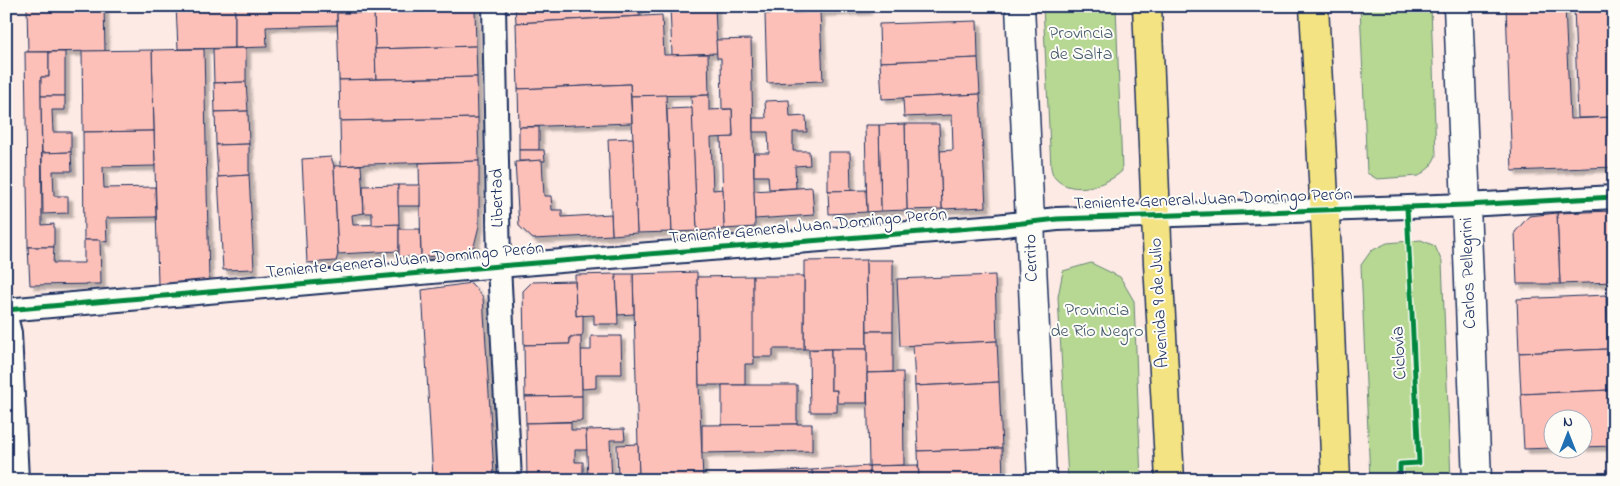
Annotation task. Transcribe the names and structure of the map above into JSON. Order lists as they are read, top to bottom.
{
  "streets": {
    "highway": ["Avenida 9 de Julio"],
    "street": [
      "Libertad",
      "Teniente General Juan Domingo Perón",
      "Cerrito",
      "Carlos Pellegrini"
    ],
    "cycle path": ["Ciclovía"]
  },
  "crossings": [
    ["Libertad", "Teniente General Juan Domingo Perón"],
    ["Teniente General Juan Domingo Perón", "Cerrito"],
    ["Teniente General Juan Domingo Perón", "Carlos Pellegrini"],
    ["Teniente General Juan Domingo Perón", "Avenida 9 de Julio"]
  ],
  "parks": ["Provincia de Salta", "Provincia de Río Negro"],
  "north": "top"
}
